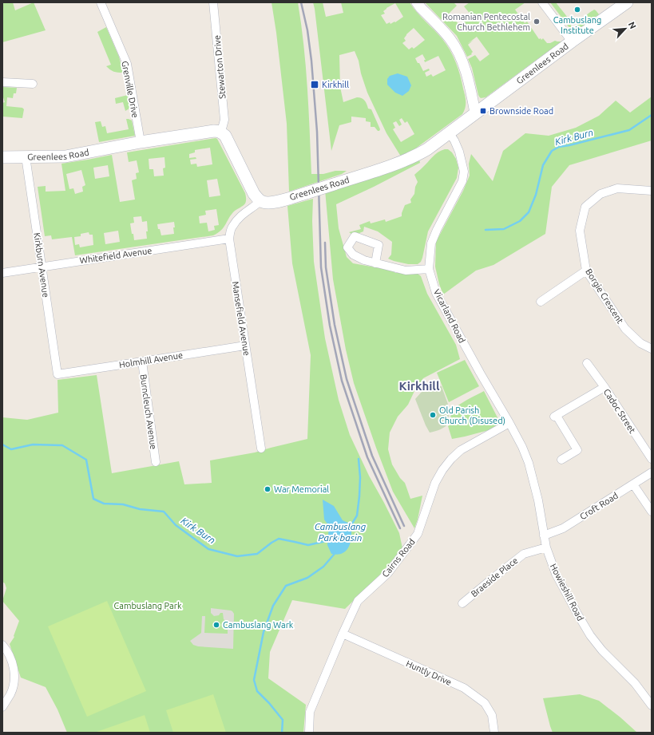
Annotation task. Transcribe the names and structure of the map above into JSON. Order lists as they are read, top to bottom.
{
  "streets": {
    "main road": ["Greenlees Road"],
    "street": [
      "Stewarton Drive",
      "Grenville Drive",
      "Whitefield Avenue",
      "Kirkburn Avenue",
      "Borgie Crescent",
      "Vicarland Road",
      "Mansefield Avenue",
      "Holmhill Avenue",
      "Cadoc Street",
      "Burncleuch Avenue",
      "Croft Road",
      "Cairns Road",
      "Braeside Place",
      "Howieshill Road",
      "Huntly Drive"
    ]
  },
  "crossings": [
    ["Greenlees Road", "Stewarton Drive"],
    ["Greenlees Road", "Grenville Drive"],
    ["Greenlees Road", "Kirkburn Avenue"],
    ["Greenlees Road", "Vicarland Road"],
    ["Greenlees Road", "Mansefield Avenue"],
    ["Whitefield Avenue", "Kirkburn Avenue"],
    ["Whitefield Avenue", "Mansefield Avenue"],
    ["Kirkburn Avenue", "Holmhill Avenue"],
    ["Vicarland Road", "Cairns Road"],
    ["Vicarland Road", "Howieshill Road"],
    ["Mansefield Avenue", "Holmhill Avenue"],
    ["Holmhill Avenue", "Burncleuch Avenue"],
    ["Croft Road", "Howieshill Road"],
    ["Cairns Road", "Howieshill Road"],
    ["Cairns Road", "Huntly Drive"],
    ["Braeside Place", "Howieshill Road"]
  ],
  "districts": ["Kirkhill"],
  "water": ["Kirk Burn", "Cambuslang Park basin"],
  "parks": ["Cambuslang Park"],
  "places": {
    "other": [
      "Cambuslang Institute",
      "Romanian Pentecostal Church Bethlehem",
      "Old Parish Church (Disused)",
      "War Memorial",
      "Cambuslang Wark"
    ],
    "transit": ["Kirkhill", "Brownside Road"]
  },
  "north": "top right"
}
